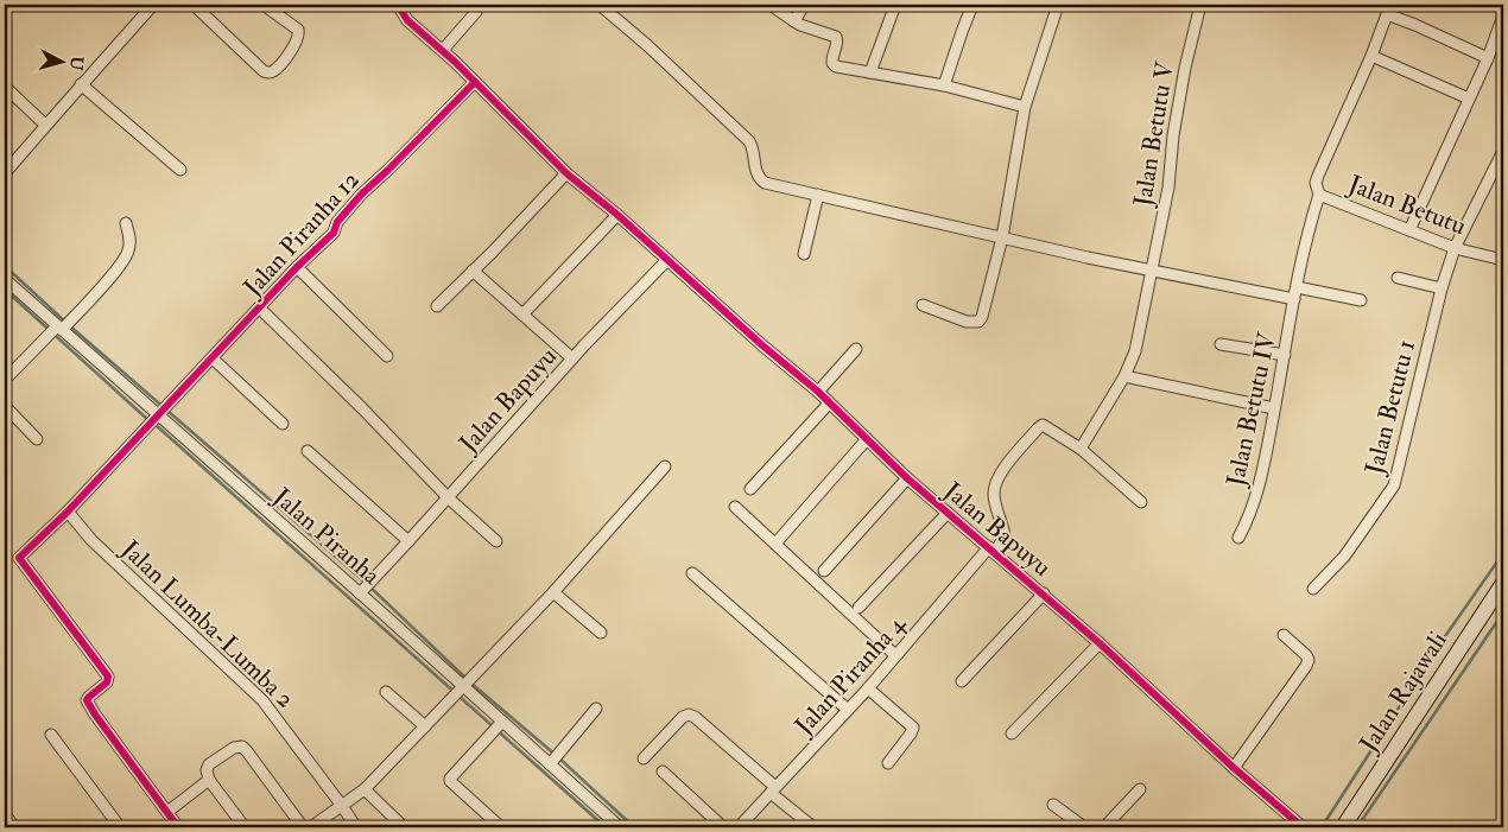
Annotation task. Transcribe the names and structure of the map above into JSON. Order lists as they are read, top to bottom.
{
  "streets": {
    "main road": ["Jalan Rajawali"],
    "street": [
      "Jalan Betutu V",
      "Jalan Betutu",
      "Jalan Piranha 12",
      "Jalan Bapuyu",
      "Jalan Betutu 1",
      "Jalan Betutu IV",
      "Jalan Piranha",
      "Jalan Lumba-Lumba 2",
      "Jalan Piranha 4"
    ]
  },
  "crossings": [
    ["Jalan Betutu", "Jalan Betutu 1"],
    ["Jalan Betutu", "Jalan Betutu IV"],
    ["Jalan Piranha 12", "Jalan Piranha"],
    ["Jalan Piranha 12", "Jalan Lumba-Lumba 2"],
    ["Jalan Bapuyu", "Jalan Piranha"],
    ["Jalan Bapuyu", "Jalan Piranha 4"]
  ],
  "north": "right"
}
